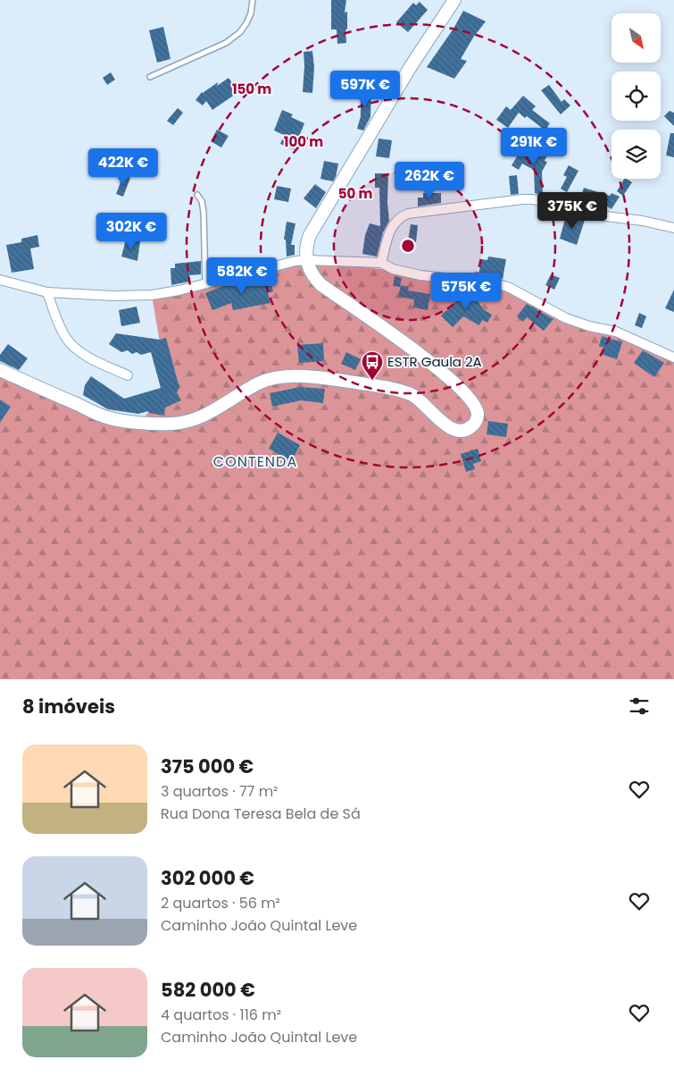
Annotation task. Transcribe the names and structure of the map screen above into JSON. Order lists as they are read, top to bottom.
{
  "districts": ["CONTENDA"],
  "places": {
    "bus stop": ["ESTR Gaula 2A"]
  },
  "north": "bottom right",
  "page": {
    "price": [
      "597K €",
      "291K €",
      "422K €",
      "262K €",
      "375K €",
      "302K €",
      "582K €",
      "575K €"
    ],
    "heading": "8 imóveis",
    "list": [
      {
        "name": "375 000 €",
        "note": "3 quartos · 77 m² · Rua Dona Teresa Bela de Sá"
      },
      {
        "name": "302 000 €",
        "note": "2 quartos · 56 m² · Caminho João Quintal Leve"
      },
      {
        "name": "582 000 €",
        "note": "4 quartos · 116 m² · Caminho João Quintal Leve"
      }
    ]
  },
  "rings": ["150 m", "100 m", "50 m"]
}
